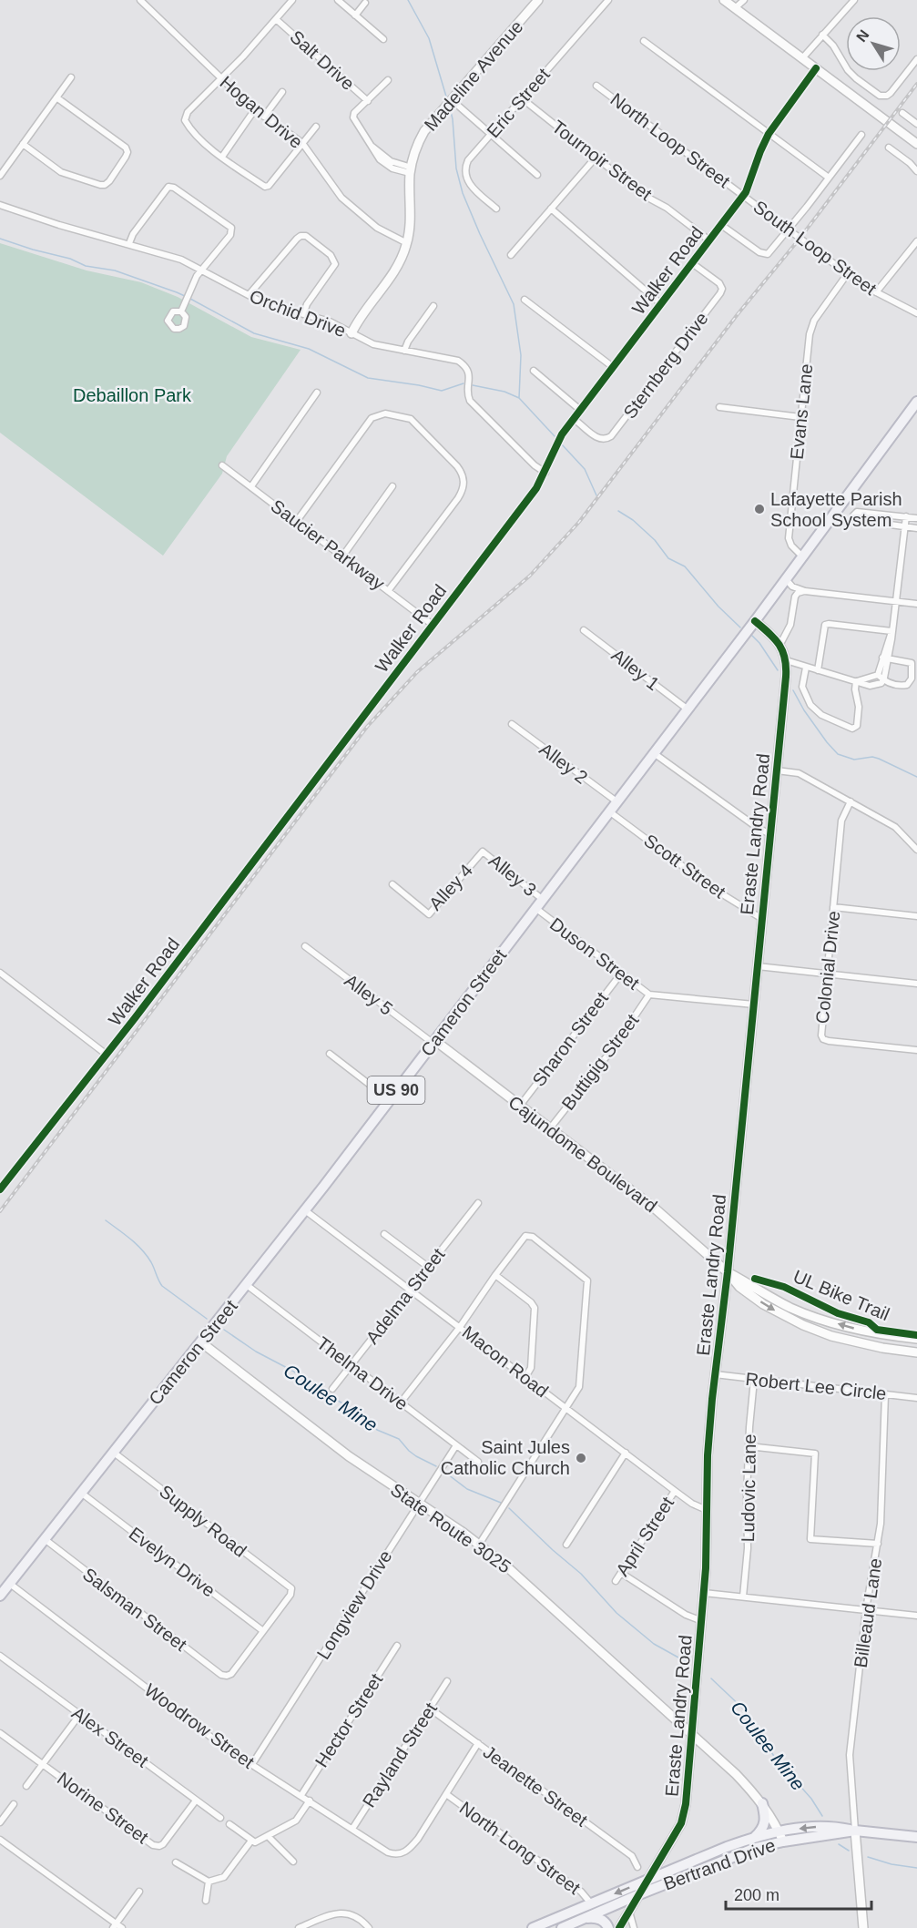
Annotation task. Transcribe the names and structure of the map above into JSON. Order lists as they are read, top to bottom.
{
  "streets": {
    "main road": ["Cameron Street", "US 90", "Bertrand Drive"],
    "street": [
      "Salt Drive",
      "Madeline Avenue",
      "Eric Street",
      "Hogan Drive",
      "North Loop Street",
      "Tournoir Street",
      "South Loop Street",
      "Walker Road",
      "Orchid Drive",
      "Sternberg Drive",
      "Evans Lane",
      "Saucier Parkway",
      "Alley 1",
      "Alley 2",
      "Eraste Landry Road",
      "Scott Street",
      "Alley 3",
      "Alley 4",
      "Duson Street",
      "Colonial Drive",
      "Alley 5",
      "Sharon Street",
      "Buttigig Street",
      "Cajundome Boulevard",
      "Adelma Street",
      "Macon Road",
      "Thelma Drive",
      "Robert Lee Circle",
      "Ludovic Lane",
      "Supply Road",
      "State Route 3025",
      "April Street",
      "Evelyn Drive",
      "Longview Drive",
      "Salsman Street",
      "Billeaud Lane",
      "Hector Street",
      "Woodrow Street",
      "Alex Street",
      "Rayland Street",
      "Jeanette Street",
      "Norine Street",
      "North Long Street"
    ],
    "cycle path": ["UL Bike Trail"]
  },
  "crossings": [
    ["Madeline Avenue", "Hogan Drive"],
    ["Madeline Avenue", "Orchid Drive"],
    ["Eric Street", "Tournoir Street"],
    ["North Loop Street", "South Loop Street"],
    ["North Loop Street", "Walker Road"],
    ["Tournoir Street", "Walker Road"],
    ["South Loop Street", "Walker Road"],
    ["South Loop Street", "Evans Lane"],
    ["Walker Road", "Orchid Drive"],
    ["Walker Road", "Sternberg Drive"],
    ["Walker Road", "Saucier Parkway"],
    ["Evans Lane", "Cameron Street"],
    ["Alley 1", "Cameron Street"],
    ["Alley 2", "Cameron Street"],
    ["Eraste Landry Road", "Scott Street"],
    ["Eraste Landry Road", "Duson Street"],
    ["Eraste Landry Road", "Cameron Street"],
    ["Eraste Landry Road", "Cajundome Boulevard"],
    ["Eraste Landry Road", "Macon Road"],
    ["Eraste Landry Road", "Robert Lee Circle"],
    ["Eraste Landry Road", "State Route 3025"],
    ["Eraste Landry Road", "Bertrand Drive"],
    ["Scott Street", "Cameron Street"],
    ["Alley 3", "Alley 4"],
    ["Alley 3", "Cameron Street"],
    ["Duson Street", "Cameron Street"],
    ["Duson Street", "Sharon Street"],
    ["Duson Street", "Buttigig Street"],
    ["Alley 5", "Cameron Street"],
    ["Alley 5", "Cajundome Boulevard"],
    ["Cameron Street", "Cajundome Boulevard"],
    ["Cameron Street", "Macon Road"],
    ["Cameron Street", "Thelma Drive"],
    ["Cameron Street", "Supply Road"],
    ["Cameron Street", "State Route 3025"],
    ["Cameron Street", "Evelyn Drive"],
    ["Cameron Street", "Salsman Street"],
    ["Cameron Street", "Woodrow Street"],
    ["Sharon Street", "Cajundome Boulevard"],
    ["Buttigig Street", "Cajundome Boulevard"],
    ["Adelma Street", "Macon Road"],
    ["Adelma Street", "Thelma Drive"],
    ["Macon Road", "April Street"],
    ["Thelma Drive", "Longview Drive"],
    ["Robert Lee Circle", "Ludovic Lane"],
    ["Robert Lee Circle", "Billeaud Lane"],
    ["Supply Road", "Evelyn Drive"],
    ["Supply Road", "Salsman Street"],
    ["State Route 3025", "Longview Drive"],
    ["State Route 3025", "Bertrand Drive"],
    ["Evelyn Drive", "Salsman Street"],
    ["Longview Drive", "Woodrow Street"],
    ["Billeaud Lane", "Bertrand Drive"],
    ["Hector Street", "Woodrow Street"],
    ["Woodrow Street", "Rayland Street"],
    ["Woodrow Street", "North Long Street"],
    ["Alex Street", "Norine Street"],
    ["Rayland Street", "Jeanette Street"],
    ["North Long Street", "Bertrand Drive"]
  ],
  "water": ["Coulee Mine"],
  "parks": ["Debaillon Park"],
  "places": ["Lafayette Parish School System", "Saint Jules Catholic Church"],
  "scale_bar": "200 m",
  "north": "top left"
}
